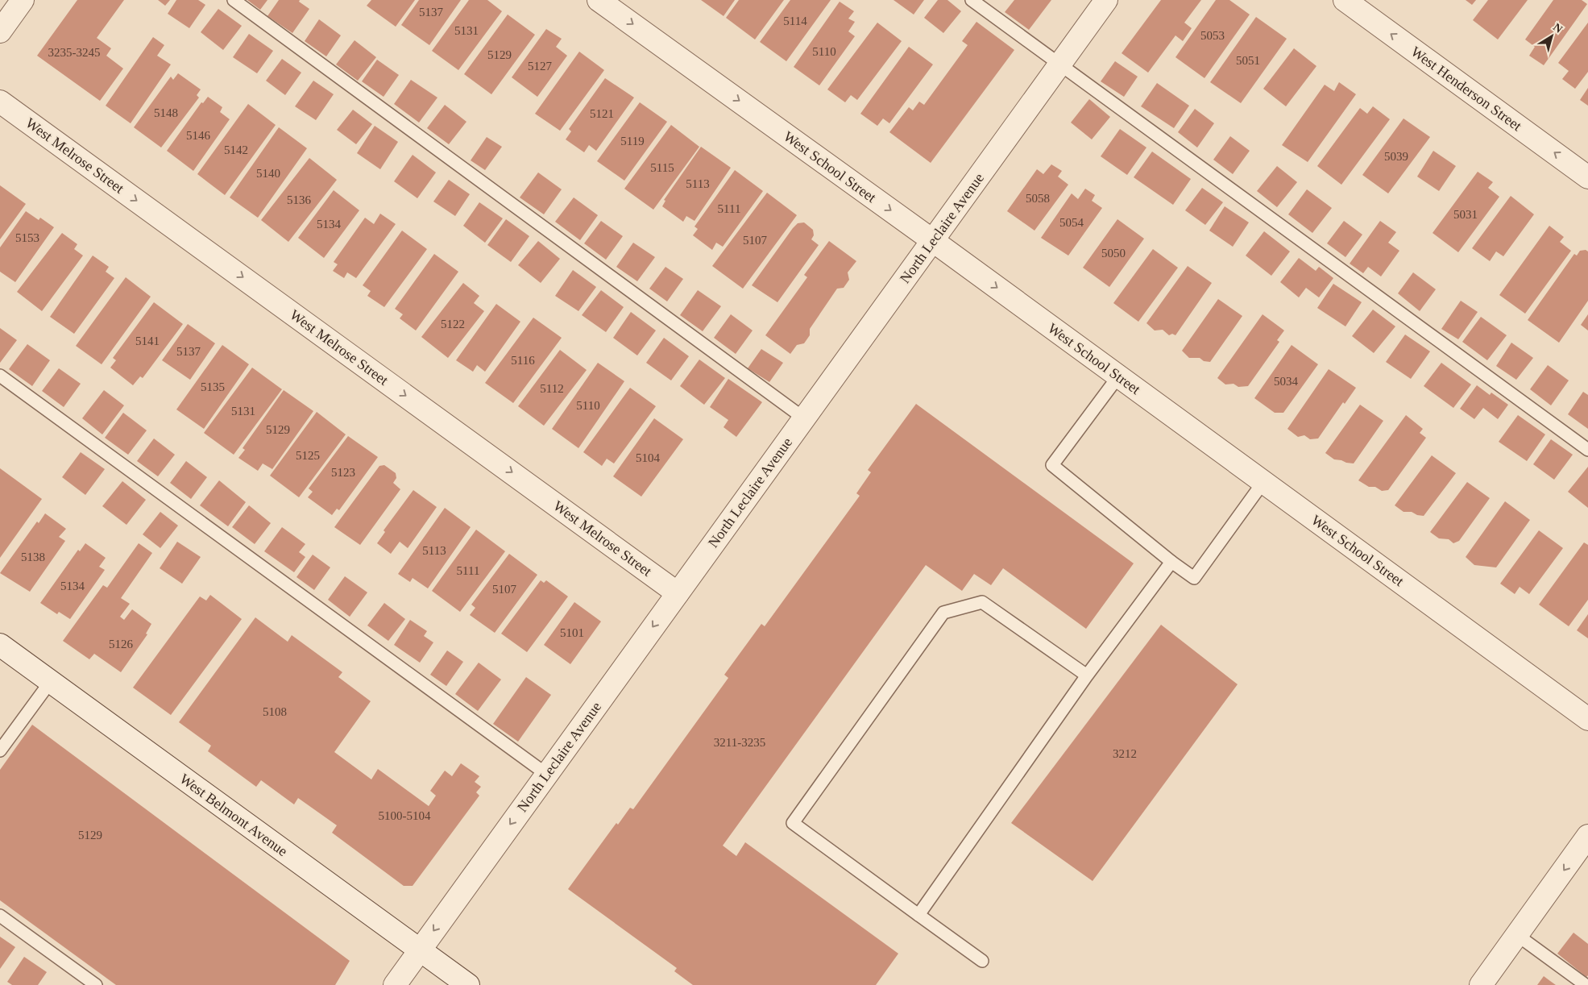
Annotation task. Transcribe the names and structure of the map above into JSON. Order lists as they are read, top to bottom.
{
  "streets": {
    "street": [
      "West Henderson Street",
      "West Melrose Street",
      "West School Street",
      "North Leclaire Avenue",
      "West Belmont Avenue"
    ]
  },
  "crossings": [
    ["West Melrose Street", "North Leclaire Avenue"],
    ["West School Street", "North Leclaire Avenue"],
    ["North Leclaire Avenue", "West Belmont Avenue"]
  ],
  "one_way": [
    "West Henderson Street",
    "West Melrose Street",
    "West School Street",
    "North Leclaire Avenue"
  ],
  "house_numbers": [
    "5137",
    "5114",
    "5131",
    "5053",
    "5110",
    "3235-3245",
    "5129",
    "5051",
    "5127",
    "5148",
    "5121",
    "5146",
    "5119",
    "5142",
    "5039",
    "5115",
    "5140",
    "5113",
    "5058",
    "5136",
    "5111",
    "5031",
    "5054",
    "5134",
    "5153",
    "5107",
    "5050",
    "5122",
    "5141",
    "5137",
    "5116",
    "5034",
    "5135",
    "5112",
    "5110",
    "5131",
    "5129",
    "5125",
    "5104",
    "5123",
    "5113",
    "5138",
    "5111",
    "5134",
    "5107",
    "5101",
    "5126",
    "5108",
    "3211-3235",
    "3212",
    "5100-5104",
    "5129"
  ],
  "north": "top right"
}
